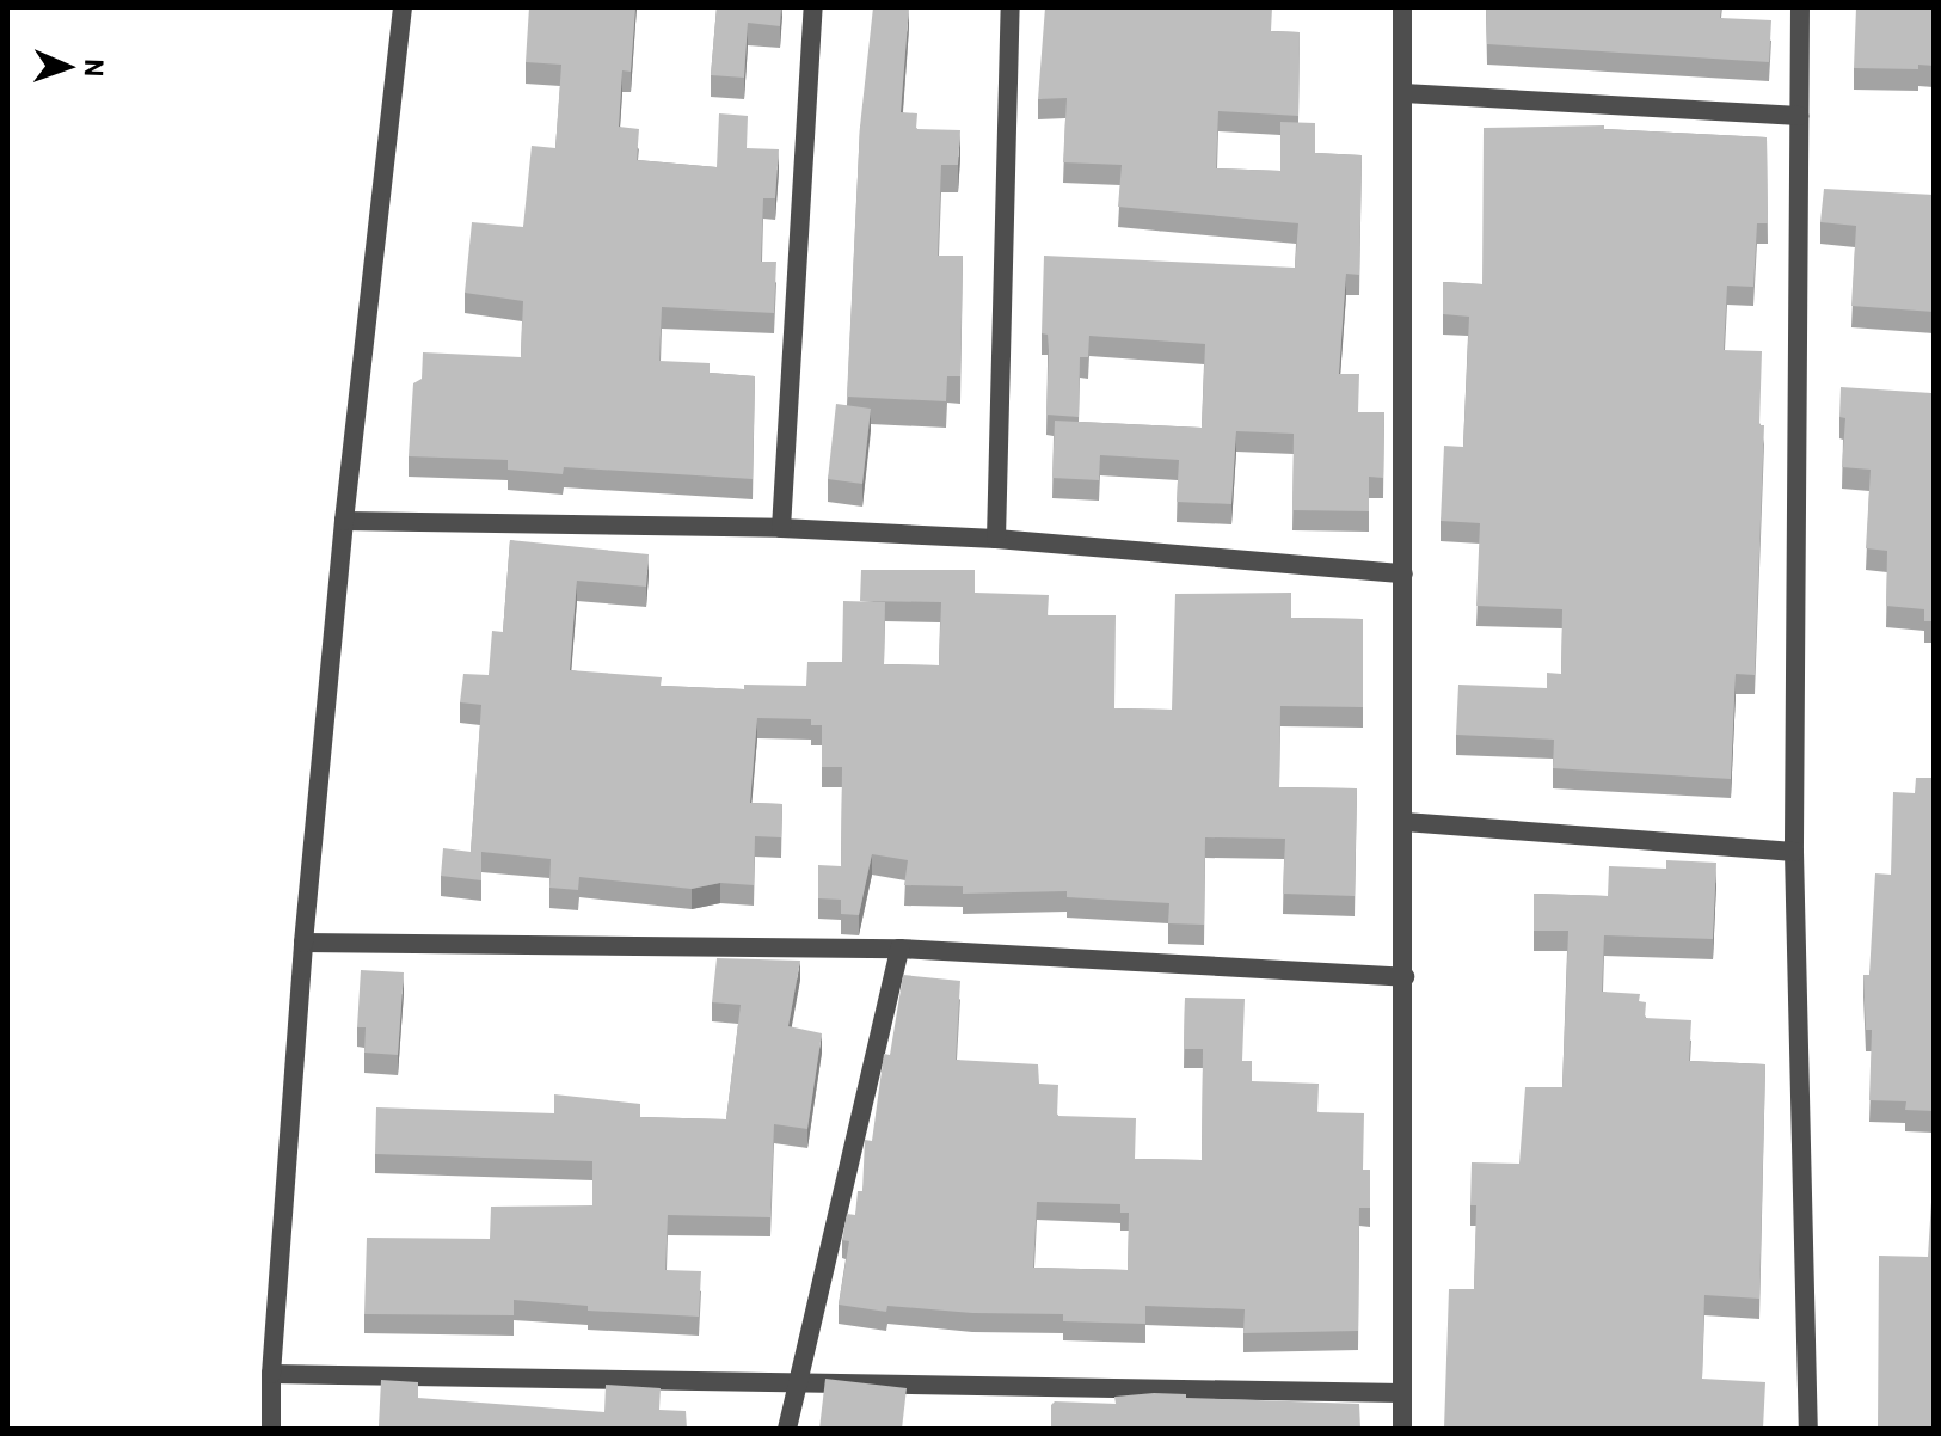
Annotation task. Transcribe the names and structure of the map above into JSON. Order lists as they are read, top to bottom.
{
  "north": "right"
}
